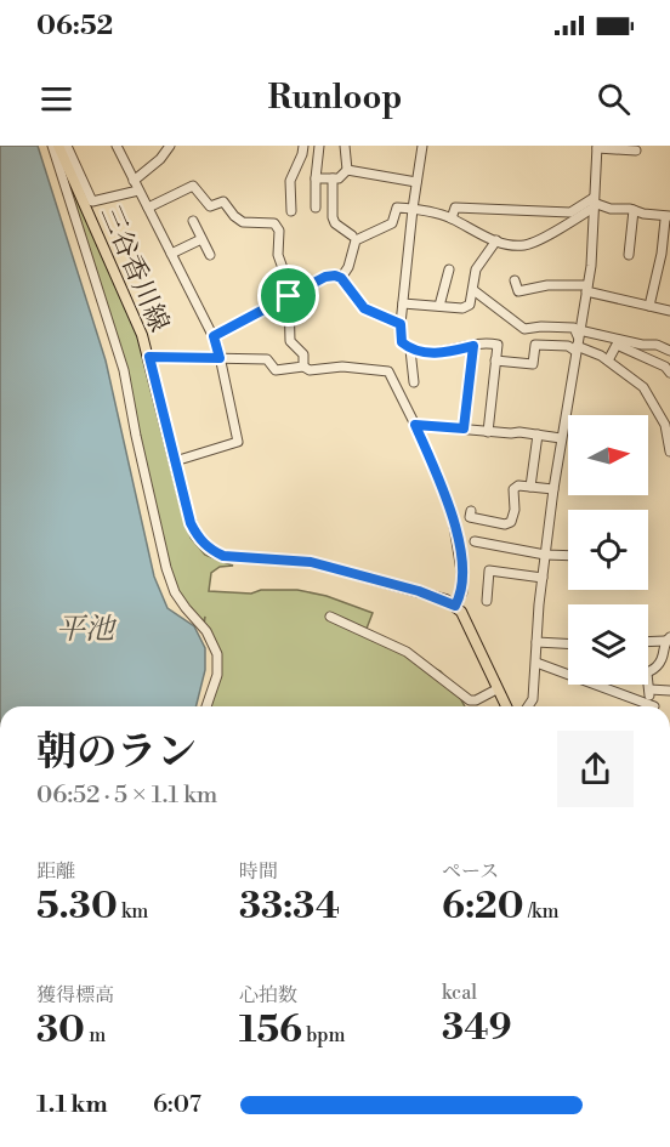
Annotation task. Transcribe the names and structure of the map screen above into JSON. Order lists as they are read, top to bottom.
{
  "streets": {
    "main road": ["三谷香川線"]
  },
  "water": ["平池"],
  "north": "right",
  "page": {
    "status": "06:52",
    "header": "Runloop",
    "heading": ["朝のラン", "06:52 · 5 × 1.1 km"],
    "stats": [
      ["距離", "5.30 km"],
      ["時間", "33:34"],
      ["ペース", "6:20 /km"],
      ["獲得標高", "30 m"],
      ["心拍数", "156 bpm"],
      ["kcal", "349"]
    ],
    "list": [
      {
        "name": "1.1 km",
        "note": "6:07"
      }
    ]
  }
}
